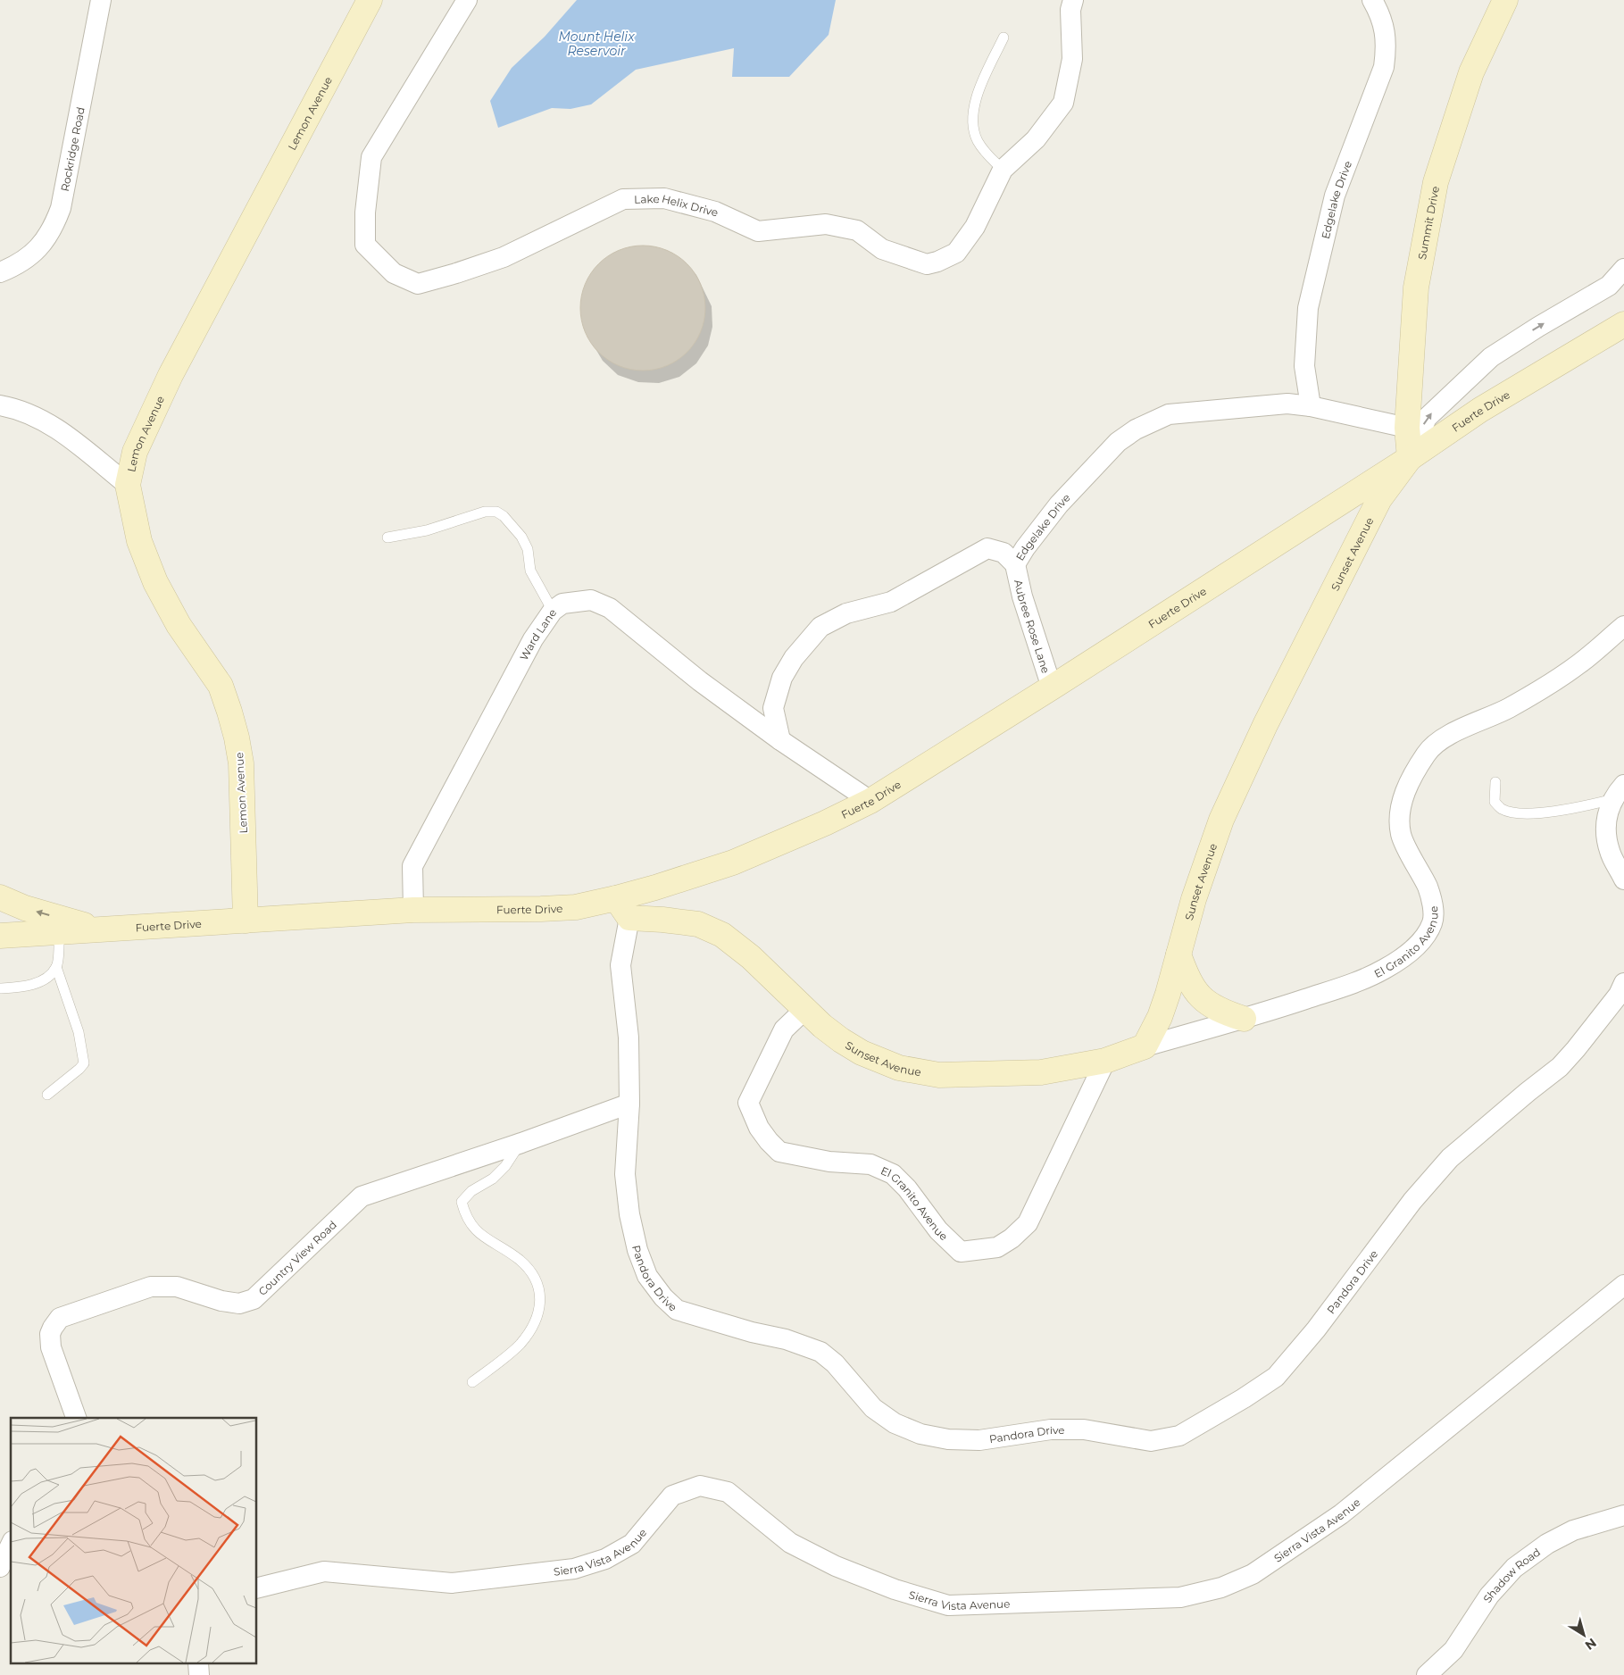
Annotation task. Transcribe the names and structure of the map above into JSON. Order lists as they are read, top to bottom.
{
  "streets": {
    "main road": [
      "Lemon Avenue",
      "Summit Drive",
      "Fuerte Drive",
      "Sunset Avenue"
    ],
    "street": [
      "Rockridge Road",
      "Edgelake Drive",
      "Lake Helix Drive",
      "Aubree Rose Lane",
      "Ward Lane",
      "El Granito Avenue",
      "Country View Road",
      "Pandora Drive",
      "Sierra Vista Avenue",
      "Shadow Road"
    ]
  },
  "crossings": [
    ["Lemon Avenue", "Fuerte Drive"],
    ["Edgelake Drive", "Summit Drive"],
    ["Edgelake Drive", "Aubree Rose Lane"],
    ["Edgelake Drive", "Ward Lane"],
    ["Summit Drive", "Fuerte Drive"],
    ["Summit Drive", "Sunset Avenue"],
    ["Fuerte Drive", "Sunset Avenue"],
    ["Fuerte Drive", "Aubree Rose Lane"],
    ["Fuerte Drive", "Ward Lane"],
    ["Sunset Avenue", "El Granito Avenue"],
    ["Sunset Avenue", "Pandora Drive"],
    ["Country View Road", "Pandora Drive"]
  ],
  "water": ["Mount Helix Reservoir"],
  "north": "bottom right"
}
